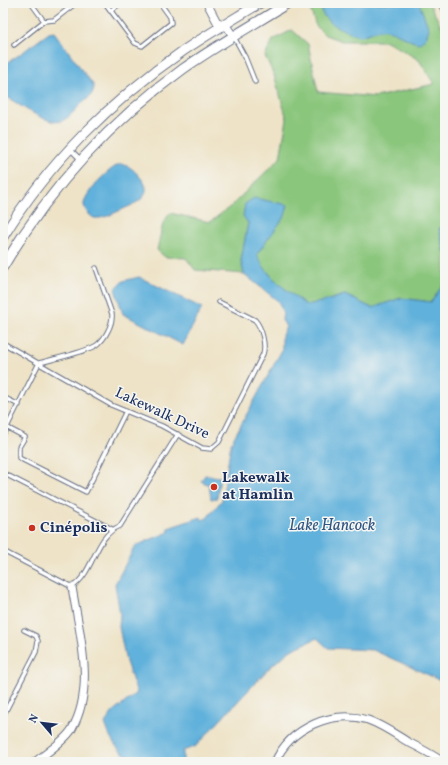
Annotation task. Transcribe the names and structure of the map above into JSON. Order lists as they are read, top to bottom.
{
  "streets": {
    "lane": ["Lakewalk Drive"]
  },
  "water": ["Lake Hancock"],
  "places": ["Lakewalk at Hamlin", "Cinépolis"],
  "north": "top left"
}
